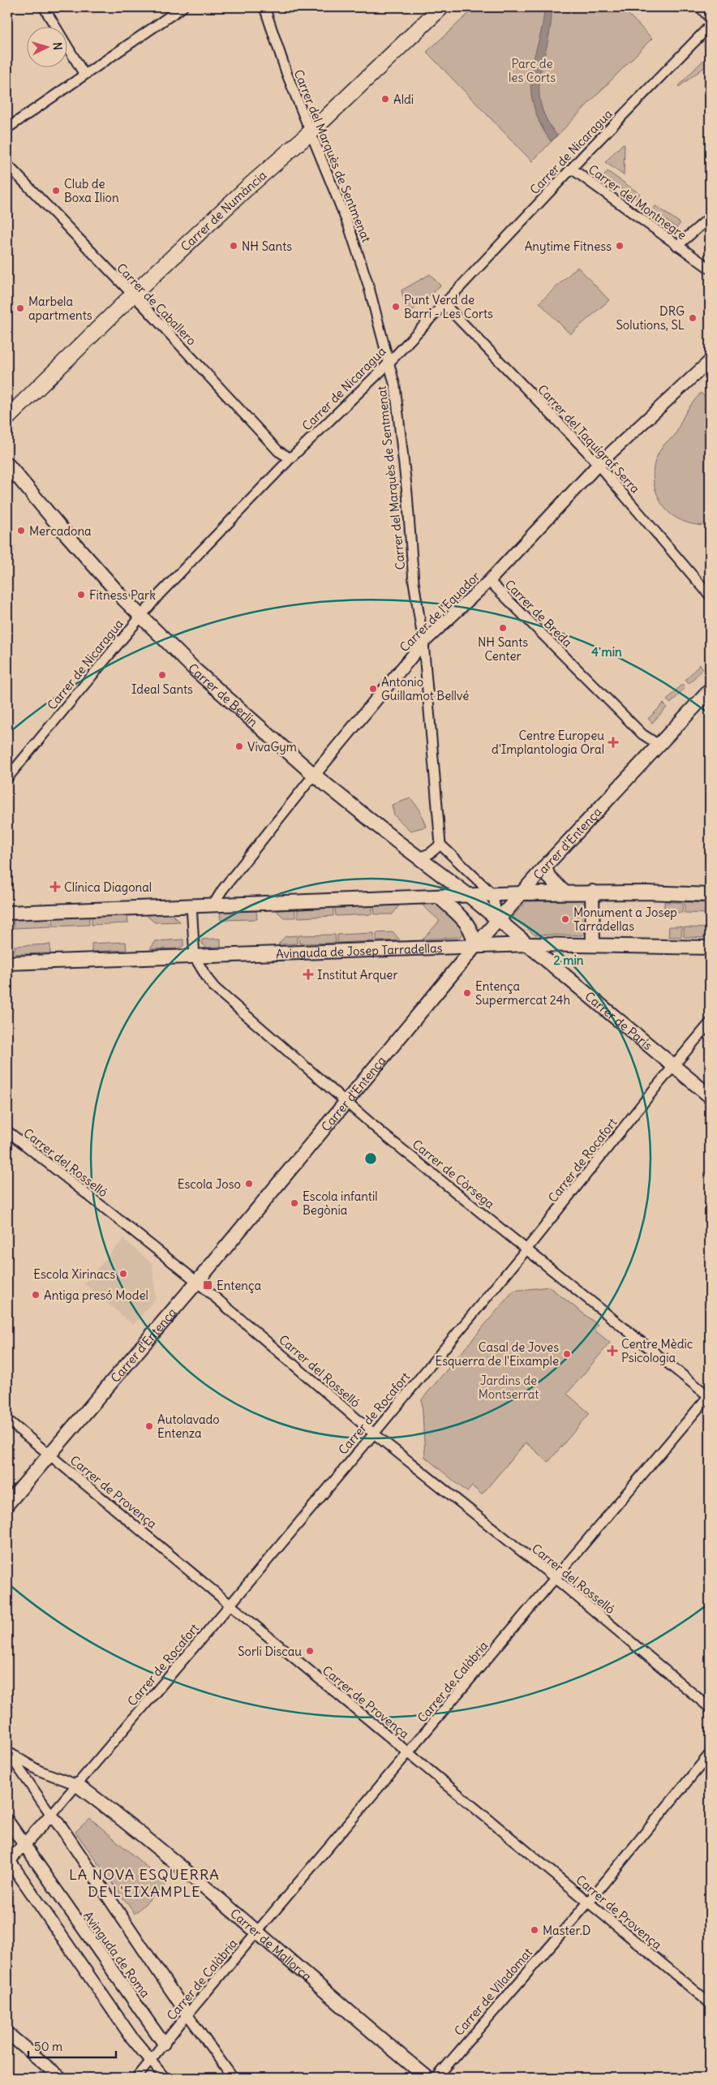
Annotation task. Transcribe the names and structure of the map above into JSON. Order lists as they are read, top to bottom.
{
  "streets": {
    "main road": [
      "Carrer de Numància",
      "Carrer de Berlín",
      "Carrer d'Entença",
      "Avinguda de Josep Tarradellas",
      "Carrer de París",
      "Carrer de Mallorca"
    ],
    "street": [
      "Carrer de Nicaragua",
      "Carrer del Marquès de Sentmenat",
      "Carrer del Montnegre",
      "Carrer de Caballero",
      "Carrer del Taquígraf Serra",
      "Carrer de l'Equador",
      "Carrer de Breda",
      "Carrer de Rocafort",
      "Carrer del Rosselló",
      "Carrer de Còrsega",
      "Carrer de Provença",
      "Carrer de Calàbria",
      "Avinguda de Roma",
      "Carrer de Viladomat"
    ]
  },
  "crossings": [
    ["Carrer de Nicaragua", "Carrer del Marquès de Sentmenat"],
    ["Carrer de Nicaragua", "Carrer del Montnegre"],
    ["Carrer de Nicaragua", "Carrer de Caballero"],
    ["Carrer de Nicaragua", "Carrer del Taquígraf Serra"],
    ["Carrer de Nicaragua", "Carrer de Berlín"],
    ["Carrer del Marquès de Sentmenat", "Carrer de Numància"],
    ["Carrer del Marquès de Sentmenat", "Carrer de l'Equador"],
    ["Carrer de Numància", "Carrer de Caballero"],
    ["Carrer del Taquígraf Serra", "Carrer de l'Equador"],
    ["Carrer de l'Equador", "Carrer de Breda"],
    ["Carrer de l'Equador", "Carrer de Berlín"],
    ["Carrer de Breda", "Carrer d'Entença"],
    ["Carrer d'Entença", "Avinguda de Josep Tarradellas"],
    ["Carrer d'Entença", "Carrer del Rosselló"],
    ["Carrer d'Entença", "Carrer de Còrsega"],
    ["Carrer d'Entença", "Carrer de Provença"],
    ["Avinguda de Josep Tarradellas", "Carrer de París"],
    ["Avinguda de Josep Tarradellas", "Carrer de Còrsega"],
    ["Carrer de París", "Carrer de Rocafort"],
    ["Carrer de Rocafort", "Carrer del Rosselló"],
    ["Carrer de Rocafort", "Carrer de Còrsega"],
    ["Carrer de Rocafort", "Carrer de Provença"],
    ["Carrer de Rocafort", "Carrer de Mallorca"],
    ["Carrer del Rosselló", "Carrer de Calàbria"],
    ["Carrer de Còrsega", "Carrer de Calàbria"],
    ["Carrer de Provença", "Carrer de Calàbria"],
    ["Carrer de Provença", "Carrer de Viladomat"],
    ["Carrer de Calàbria", "Carrer de Mallorca"],
    ["Carrer de Calàbria", "Avinguda de Roma"]
  ],
  "districts": ["LA NOVA ESQUERRA DE L'EIXAMPLE"],
  "parks": ["Parc de les Corts", "Jardins de Montserrat"],
  "places": {
    "other": [
      "Aldi",
      "Club de Boxa Ilion",
      "NH Sants",
      "Anytime Fitness",
      "Punt Verd de Barri - Les Corts",
      "Marbela apartments",
      "DRG Solutions, SL",
      "Mercadona",
      "Fitness Park",
      "NH Sants Center",
      "Ideal Sants",
      "Antonio Guillamot Bellvé",
      "VivaGym",
      "Monument a Josep Tarradellas",
      "Entença Supermercat 24h",
      "Escola Joso",
      "Escola infantil Begònia",
      "Escola Xirinacs",
      "Antiga presó Model",
      "Casal de Joves Esquerra de l'Eixample",
      "Autolavado Entenza",
      "Sorli Discau",
      "Master.D"
    ],
    "health": [
      "Centre Europeu d'Implantologia Oral",
      "Clínica Diagonal",
      "Institut Arquer",
      "Centre Mèdic Psicologia"
    ],
    "transit": ["Entença"]
  },
  "scale_bar": "50 m",
  "north": "right",
  "rings": ["4 min", "2 min"]
}
